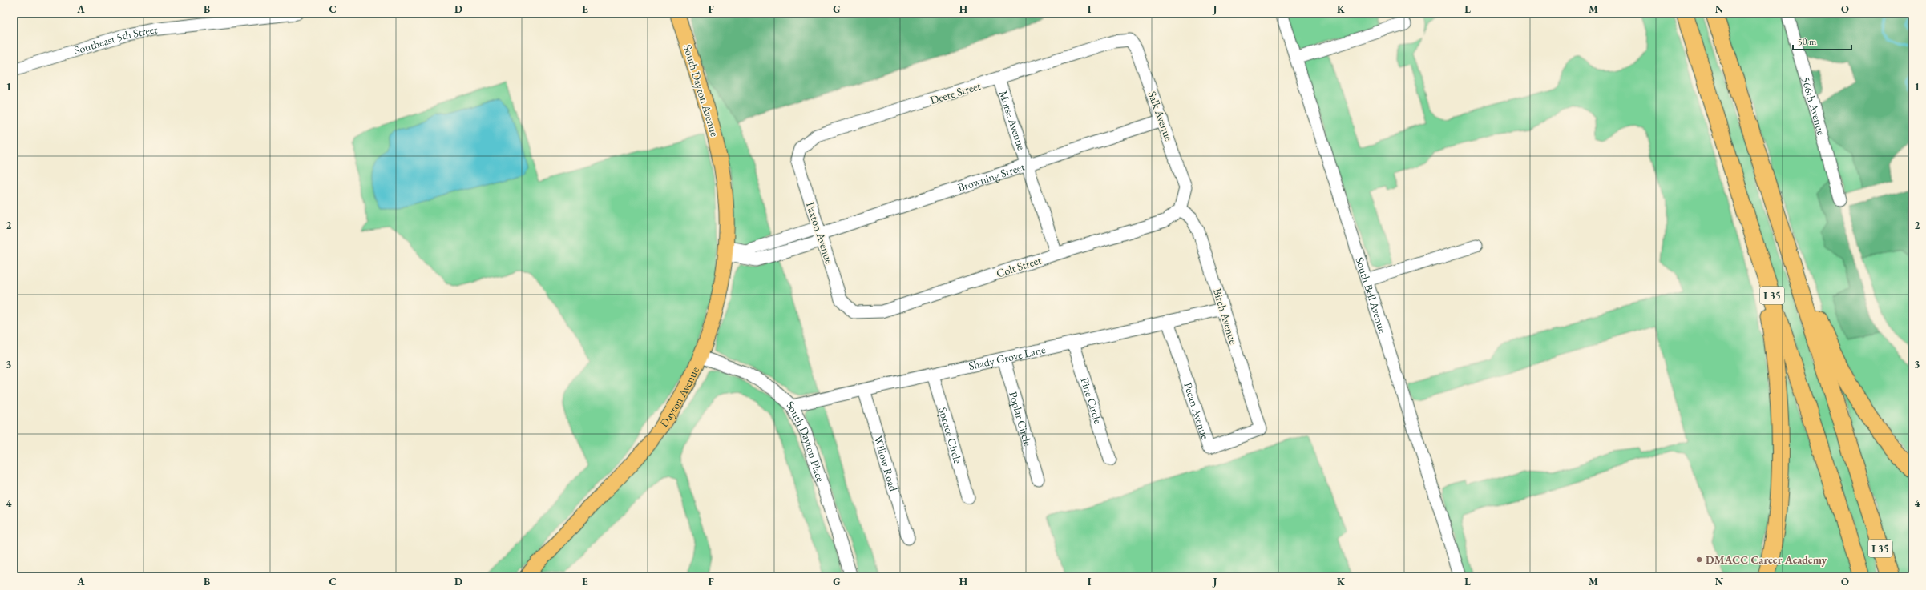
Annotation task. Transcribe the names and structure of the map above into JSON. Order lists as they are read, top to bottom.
{
  "streets": {
    "highway": ["I 35"],
    "main road": ["South Dayton Avenue", "Dayton Avenue"],
    "street": [
      "Southeast 5th Street",
      "Deere Street",
      "566th Avenue",
      "Salk Avenue",
      "Morse Avenue",
      "Browning Street",
      "Paxton Avenue",
      "Colt Street",
      "South Bell Avenue",
      "Birch Avenue",
      "Shady Grove Lane",
      "Pine Circle",
      "Pecan Avenue",
      "Poplar Circle",
      "Spruce Circle",
      "South Dayton Place",
      "Willow Road"
    ]
  },
  "crossings": [
    ["South Dayton Avenue", "Dayton Avenue"],
    ["Deere Street", "Salk Avenue"],
    ["Deere Street", "Morse Avenue"],
    ["Deere Street", "Paxton Avenue"],
    ["Salk Avenue", "Browning Street"],
    ["Salk Avenue", "Colt Street"],
    ["Salk Avenue", "Birch Avenue"],
    ["Morse Avenue", "Browning Street"],
    ["Morse Avenue", "Colt Street"],
    ["Browning Street", "Paxton Avenue"],
    ["Browning Street", "Dayton Avenue"],
    ["Paxton Avenue", "Colt Street"],
    ["Colt Street", "Birch Avenue"],
    ["Birch Avenue", "Shady Grove Lane"],
    ["Birch Avenue", "Pecan Avenue"],
    ["Shady Grove Lane", "Pine Circle"],
    ["Shady Grove Lane", "Pecan Avenue"],
    ["Shady Grove Lane", "Poplar Circle"],
    ["Shady Grove Lane", "Spruce Circle"],
    ["Shady Grove Lane", "South Dayton Place"],
    ["Shady Grove Lane", "Willow Road"],
    ["Dayton Avenue", "South Dayton Place"]
  ],
  "places": ["DMACC Career Academy"],
  "scale_bar": "50 m",
  "grid": {
    "columns": [
      "A",
      "B",
      "C",
      "D",
      "E",
      "F",
      "G",
      "H",
      "I",
      "J",
      "K",
      "L",
      "M",
      "N",
      "O"
    ],
    "rows": [
      "1",
      "2",
      "3",
      "4"
    ]
  }
}
